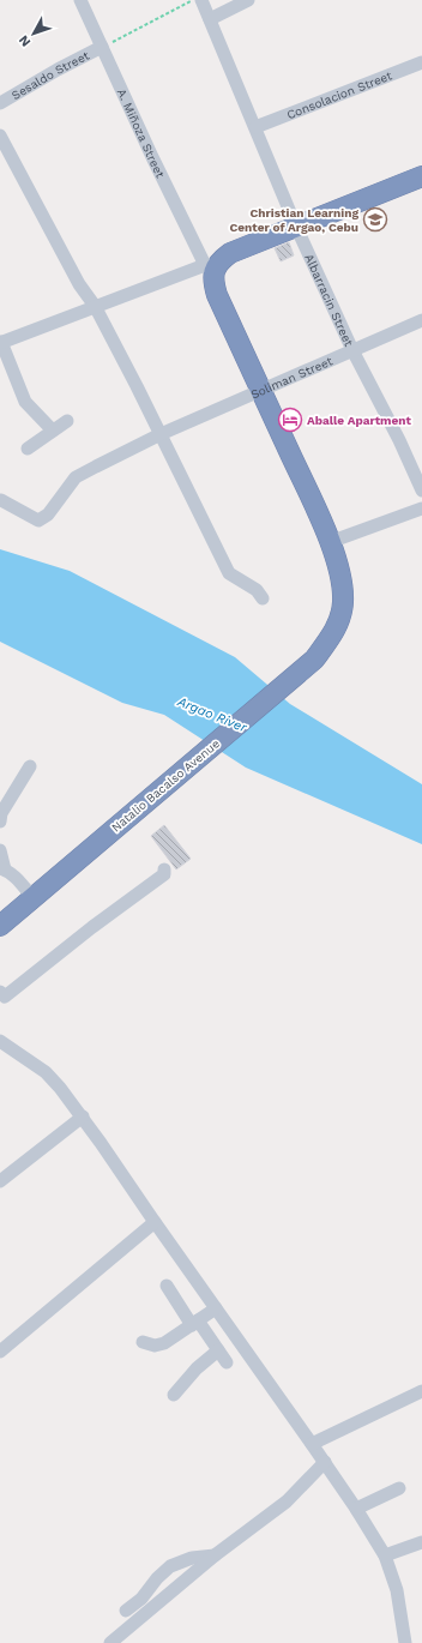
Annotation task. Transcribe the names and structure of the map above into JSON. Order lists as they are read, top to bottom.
{
  "streets": {
    "highway": ["Natalio Bacalso Avenue"],
    "street": [
      "Sesaldo Street",
      "Consolacion Street",
      "A. Miñoza Street",
      "Albarracin Street",
      "Soliman Street"
    ]
  },
  "crossings": [
    ["Sesaldo Street", "A. Miñoza Street"],
    ["Consolacion Street", "Albarracin Street"],
    ["A. Miñoza Street", "Natalio Bacalso Avenue"],
    ["Albarracin Street", "Soliman Street"],
    ["Soliman Street", "Natalio Bacalso Avenue"]
  ],
  "water": ["Argao River"],
  "places": {
    "school or university": ["Christian Learning Center of Argao, Cebu"],
    "hotel": ["Aballe Apartment"]
  },
  "north": "bottom left"
}
